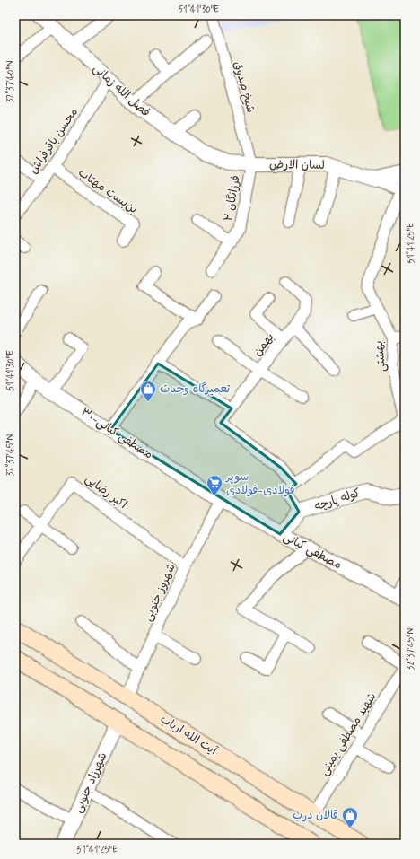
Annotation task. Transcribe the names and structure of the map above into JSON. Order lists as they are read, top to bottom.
{
  "streets": {
    "main road": ["آیت الله ارباب"],
    "street": [
      "شیخ صدوق",
      "فضل الله زمانی",
      "محسن باقرفراش",
      "لسان الارض",
      "بن‌بست مهتاب",
      "فرزانگان ۲",
      "بهمن",
      "بهشتی",
      "۳۰-مصطفی کیانی",
      "اکبر رضایی",
      "کوله پارچه",
      "مصطفی کیانی",
      "شهروز جنوبی",
      "شهید مصطفی یمینی",
      "شهرزاد جنوبی"
    ]
  },
  "crossings": [
    ["شیخ صدوق", "فضل الله زمانی"],
    ["شیخ صدوق", "لسان الارض"],
    ["شیخ صدوق", "فرزانگان ۲"],
    ["فضل الله زمانی", "محسن باقرفراش"],
    ["فضل الله زمانی", "لسان الارض"],
    ["فضل الله زمانی", "فرزانگان ۲"],
    ["محسن باقرفراش", "بن‌بست مهتاب"],
    ["لسان الارض", "فرزانگان ۲"],
    ["لسان الارض", "بهشتی"],
    ["بهمن", "بهشتی"],
    ["بهشتی", "کوله پارچه"],
    ["۳۰-مصطفی کیانی", "مصطفی کیانی"],
    ["۳۰-مصطفی کیانی", "شهروز جنوبی"],
    ["اکبر رضایی", "شهروز جنوبی"],
    ["کوله پارچه", "مصطفی کیانی"],
    ["مصطفی کیانی", "شهروز جنوبی"],
    ["شهروز جنوبی", "آیت الله ارباب"],
    ["شهید مصطفی یمینی", "آیت الله ارباب"]
  ],
  "places": {
    "shop": ["تعمیرگاه وحدت", "قالان درب"],
    "supermarket": ["سوپر فولادی-فولادی"]
  },
  "coordinates": [
    "51°41'30\"E",
    "32°37'40\"N",
    "51°41'25\"E",
    "32°37'45\"N"
  ]
}
